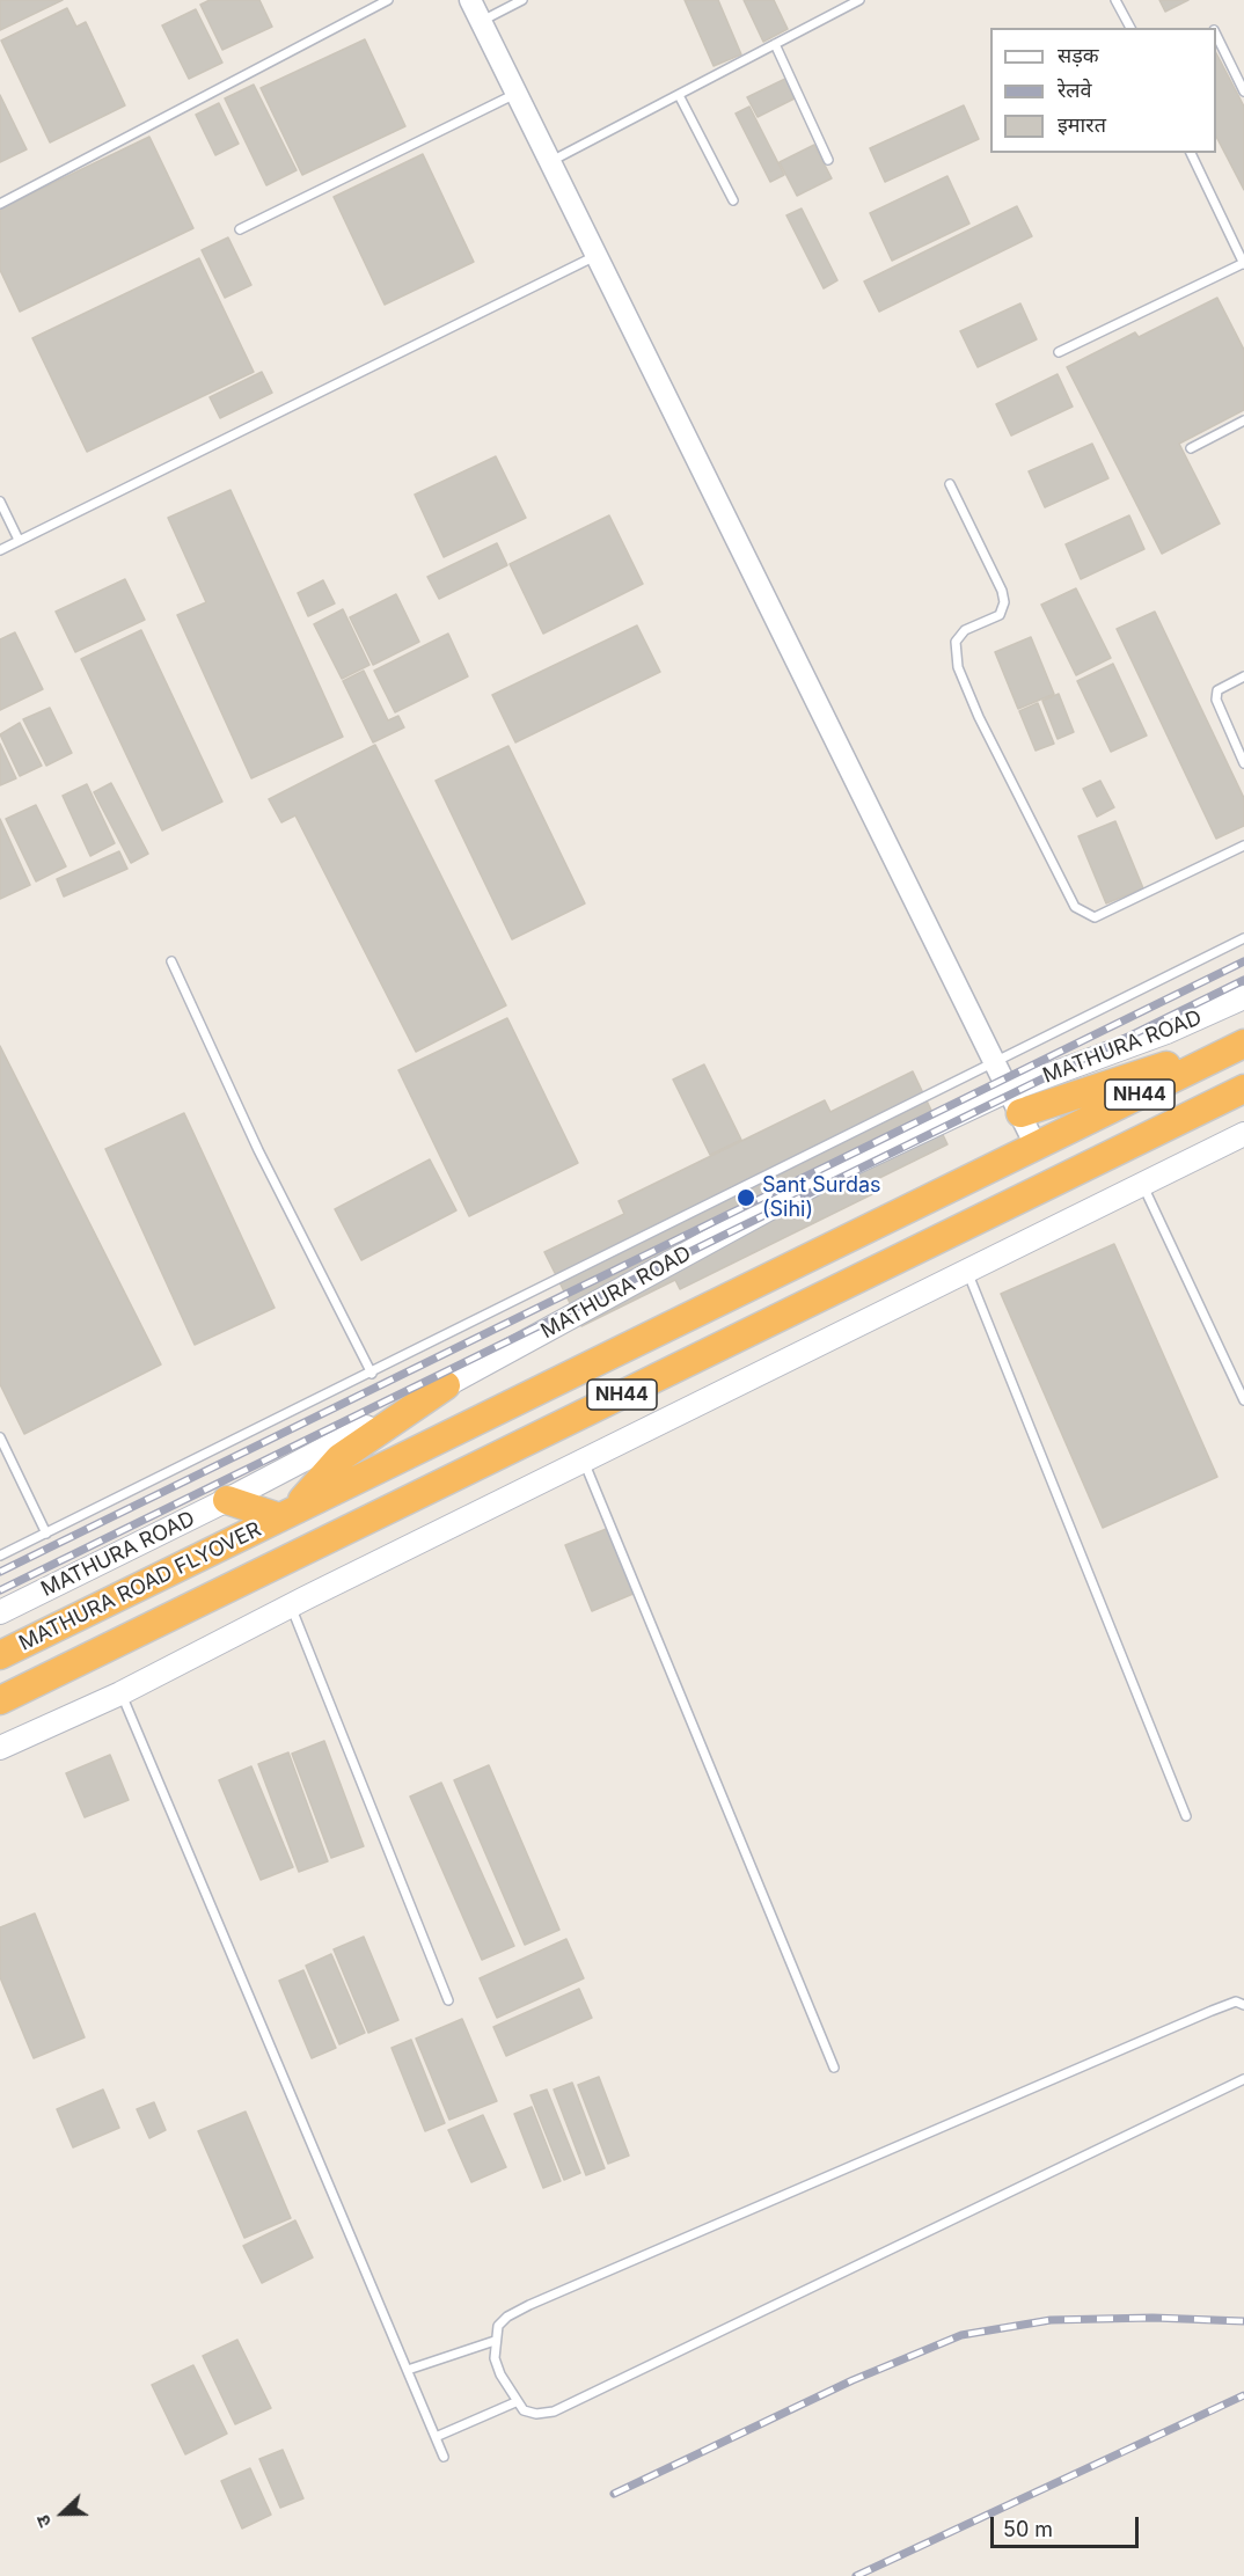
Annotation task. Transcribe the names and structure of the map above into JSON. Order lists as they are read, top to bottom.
{
  "streets": {
    "highway": ["MATHURA ROAD", "NH44", "MATHURA ROAD FLYOVER"]
  },
  "crossings": [
    ["MATHURA ROAD", "MATHURA ROAD FLYOVER"]
  ],
  "places": ["Sant Surdas (Sihi)"],
  "legend": ["सड़क", "रेलवे", "इमारत"],
  "scale_bar": "50 m",
  "north": "left"
}
